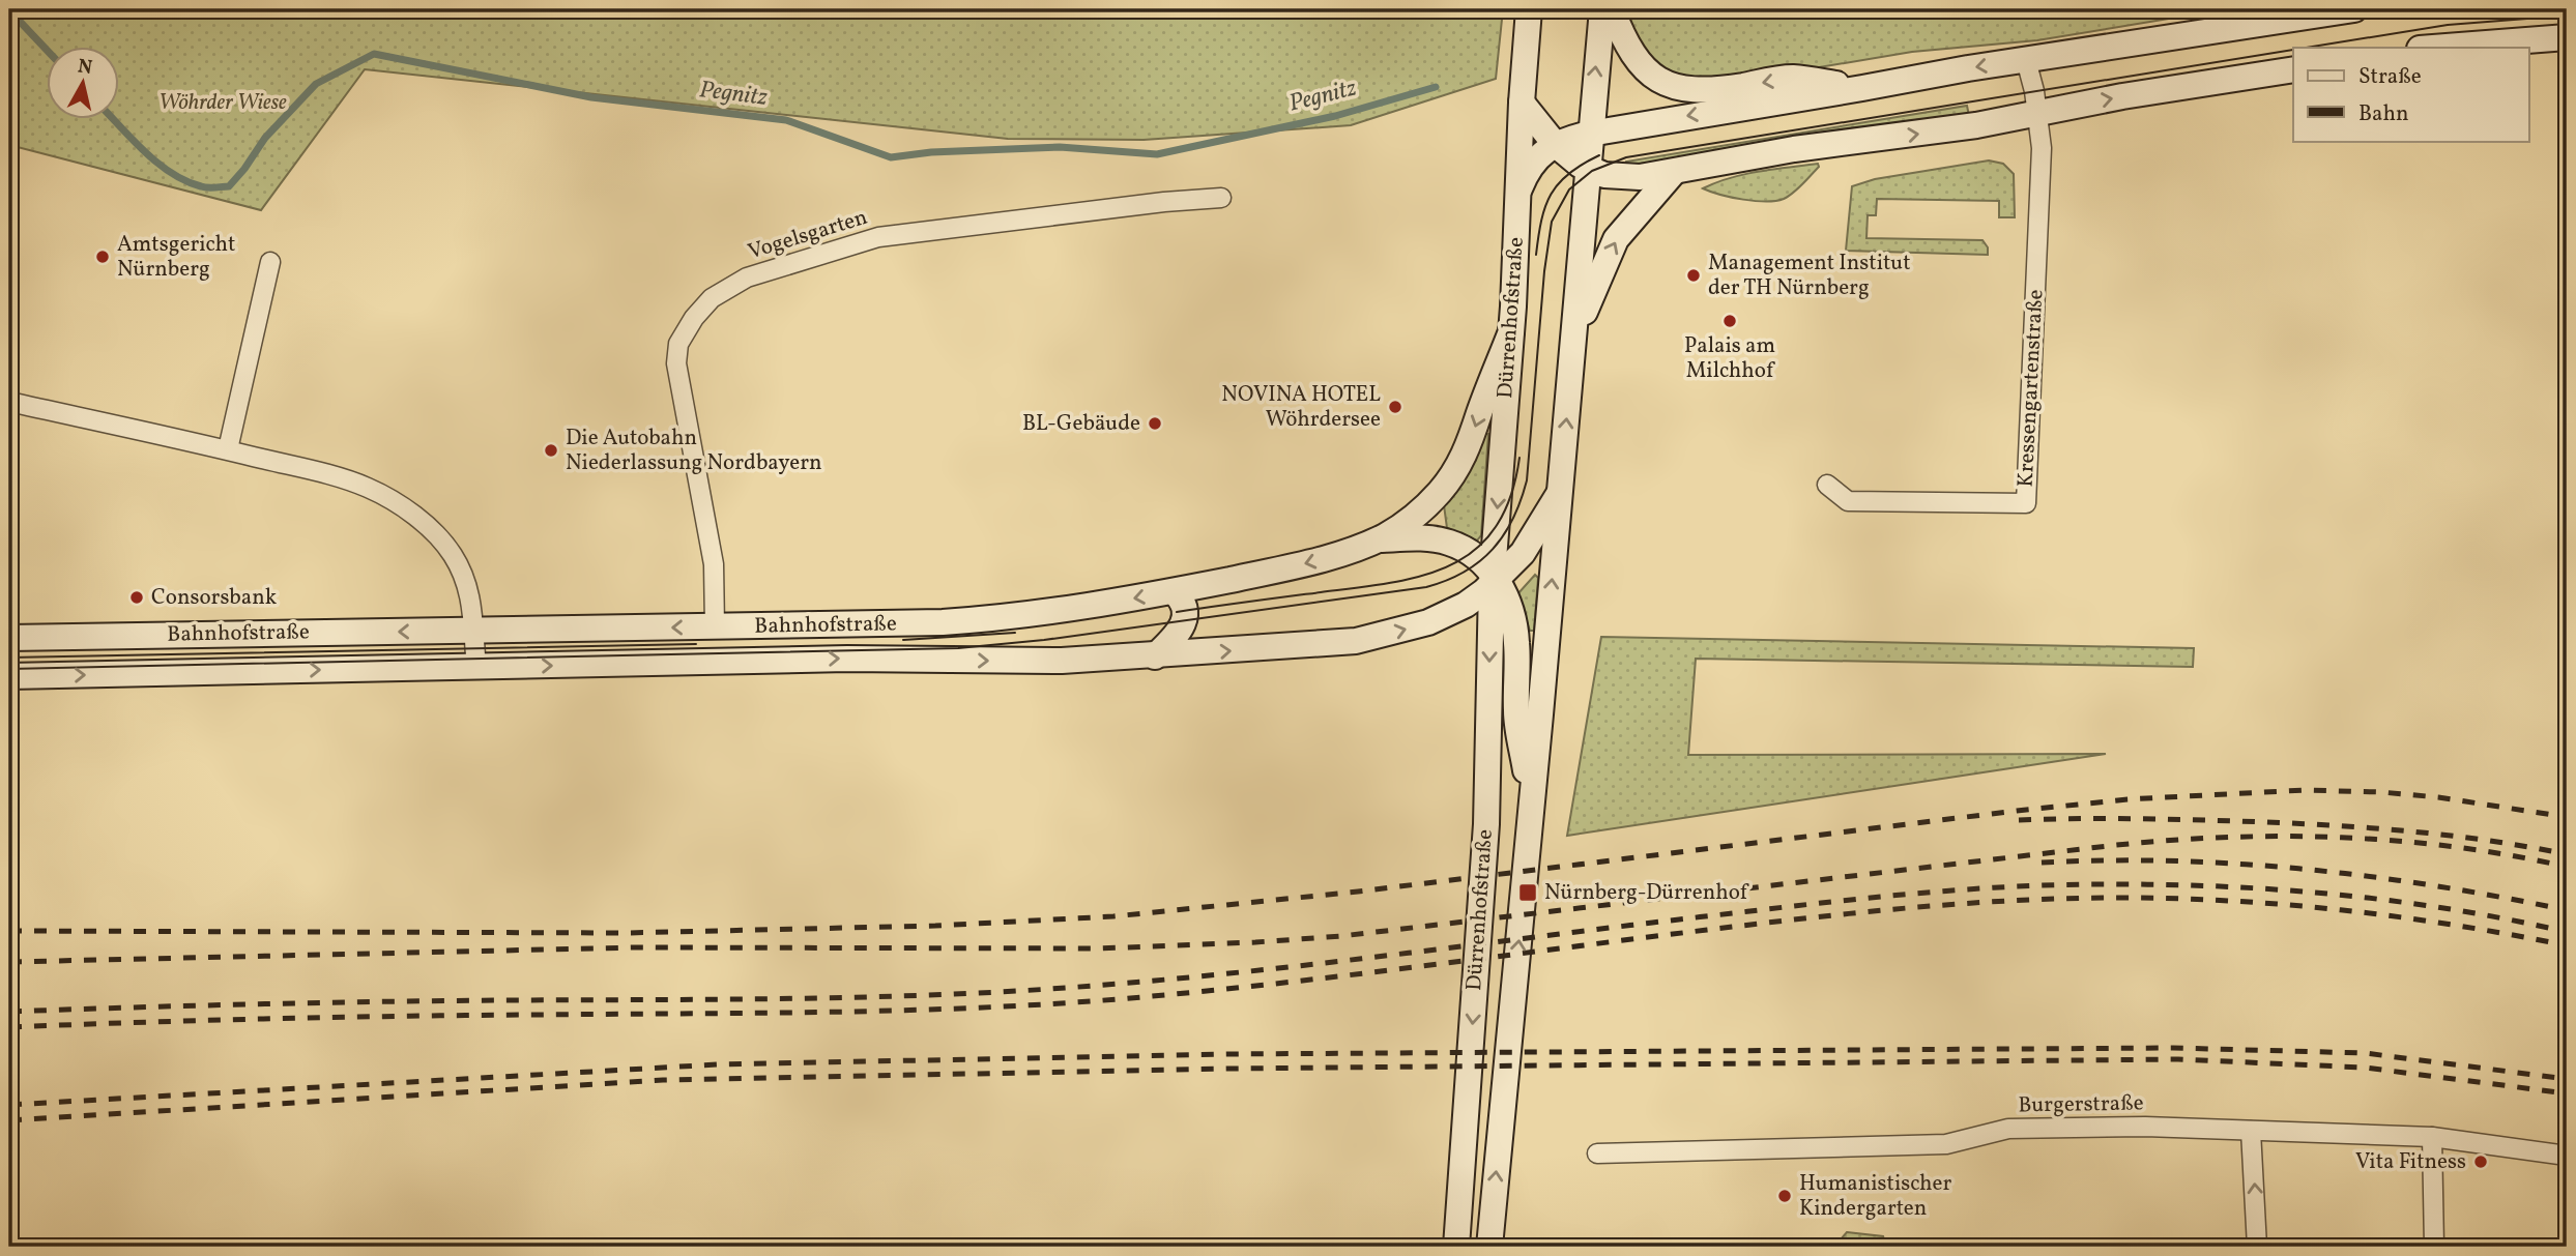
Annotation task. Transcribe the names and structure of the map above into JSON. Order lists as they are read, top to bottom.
{
  "streets": {
    "main road": ["Dürrenhofstraße", "Bahnhofstraße"],
    "street": ["Vogelsgarten", "Kressengartenstraße", "Burgerstraße"]
  },
  "crossings": [
    ["Vogelsgarten", "Bahnhofstraße"],
    ["Dürrenhofstraße", "Bahnhofstraße"]
  ],
  "water": ["Pegnitz"],
  "parks": ["Wöhrder Wiese"],
  "places": {
    "other": [
      "Amtsgericht Nürnberg",
      "Management Institut der TH Nürnberg",
      "Palais am Milchhof",
      "NOVINA HOTEL Wöhrdersee",
      "BL-Gebäude",
      "Die Autobahn Niederlassung Nordbayern",
      "Consorsbank",
      "Vita Fitness",
      "Humanistischer Kindergarten"
    ],
    "transit": ["Nürnberg-Dürrenhof"]
  },
  "legend": ["Straße", "Bahn"],
  "north": "top"
}
